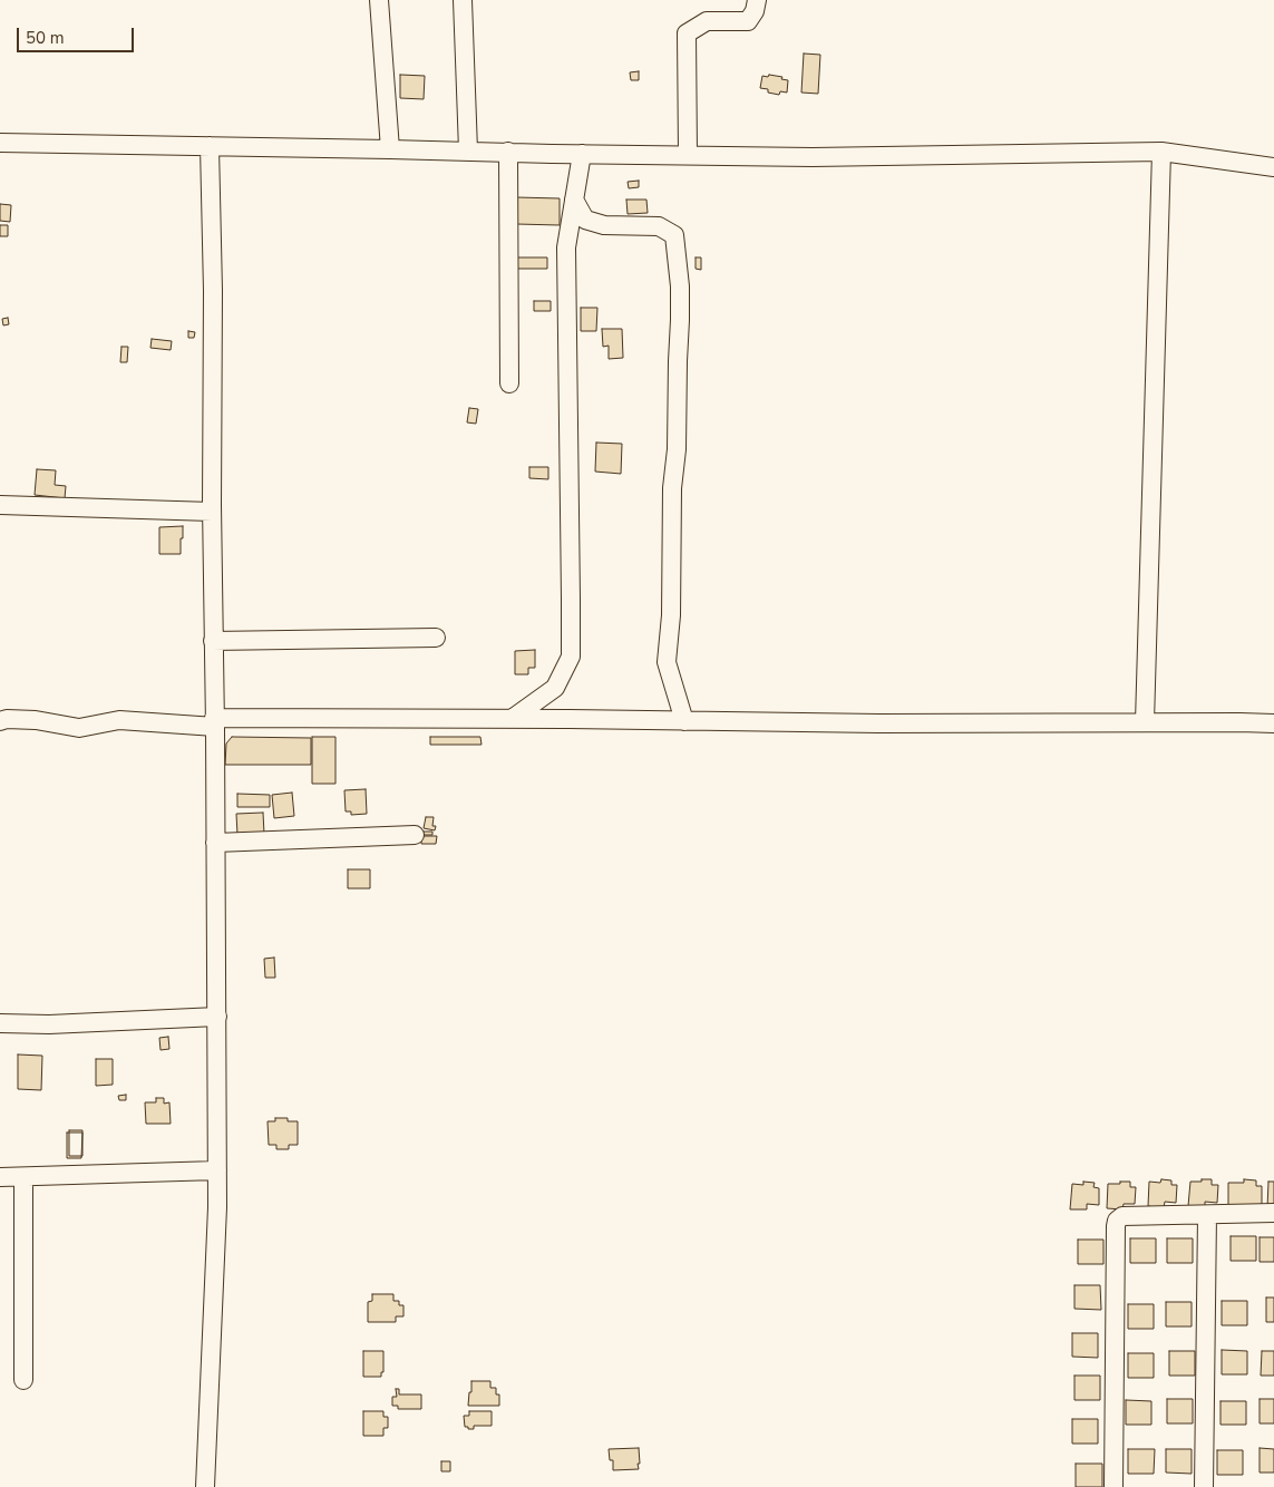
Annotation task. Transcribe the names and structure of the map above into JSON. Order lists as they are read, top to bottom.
{
  "scale_bar": "50 m"
}
